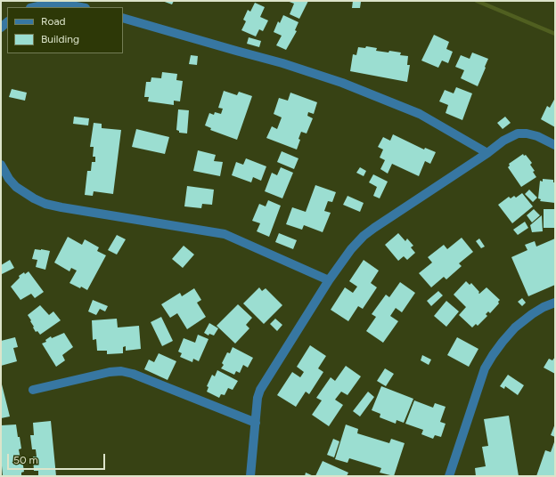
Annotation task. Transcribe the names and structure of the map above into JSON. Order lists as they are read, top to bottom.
{
  "legend": ["Road", "Building"],
  "scale_bar": "50 m"
}
